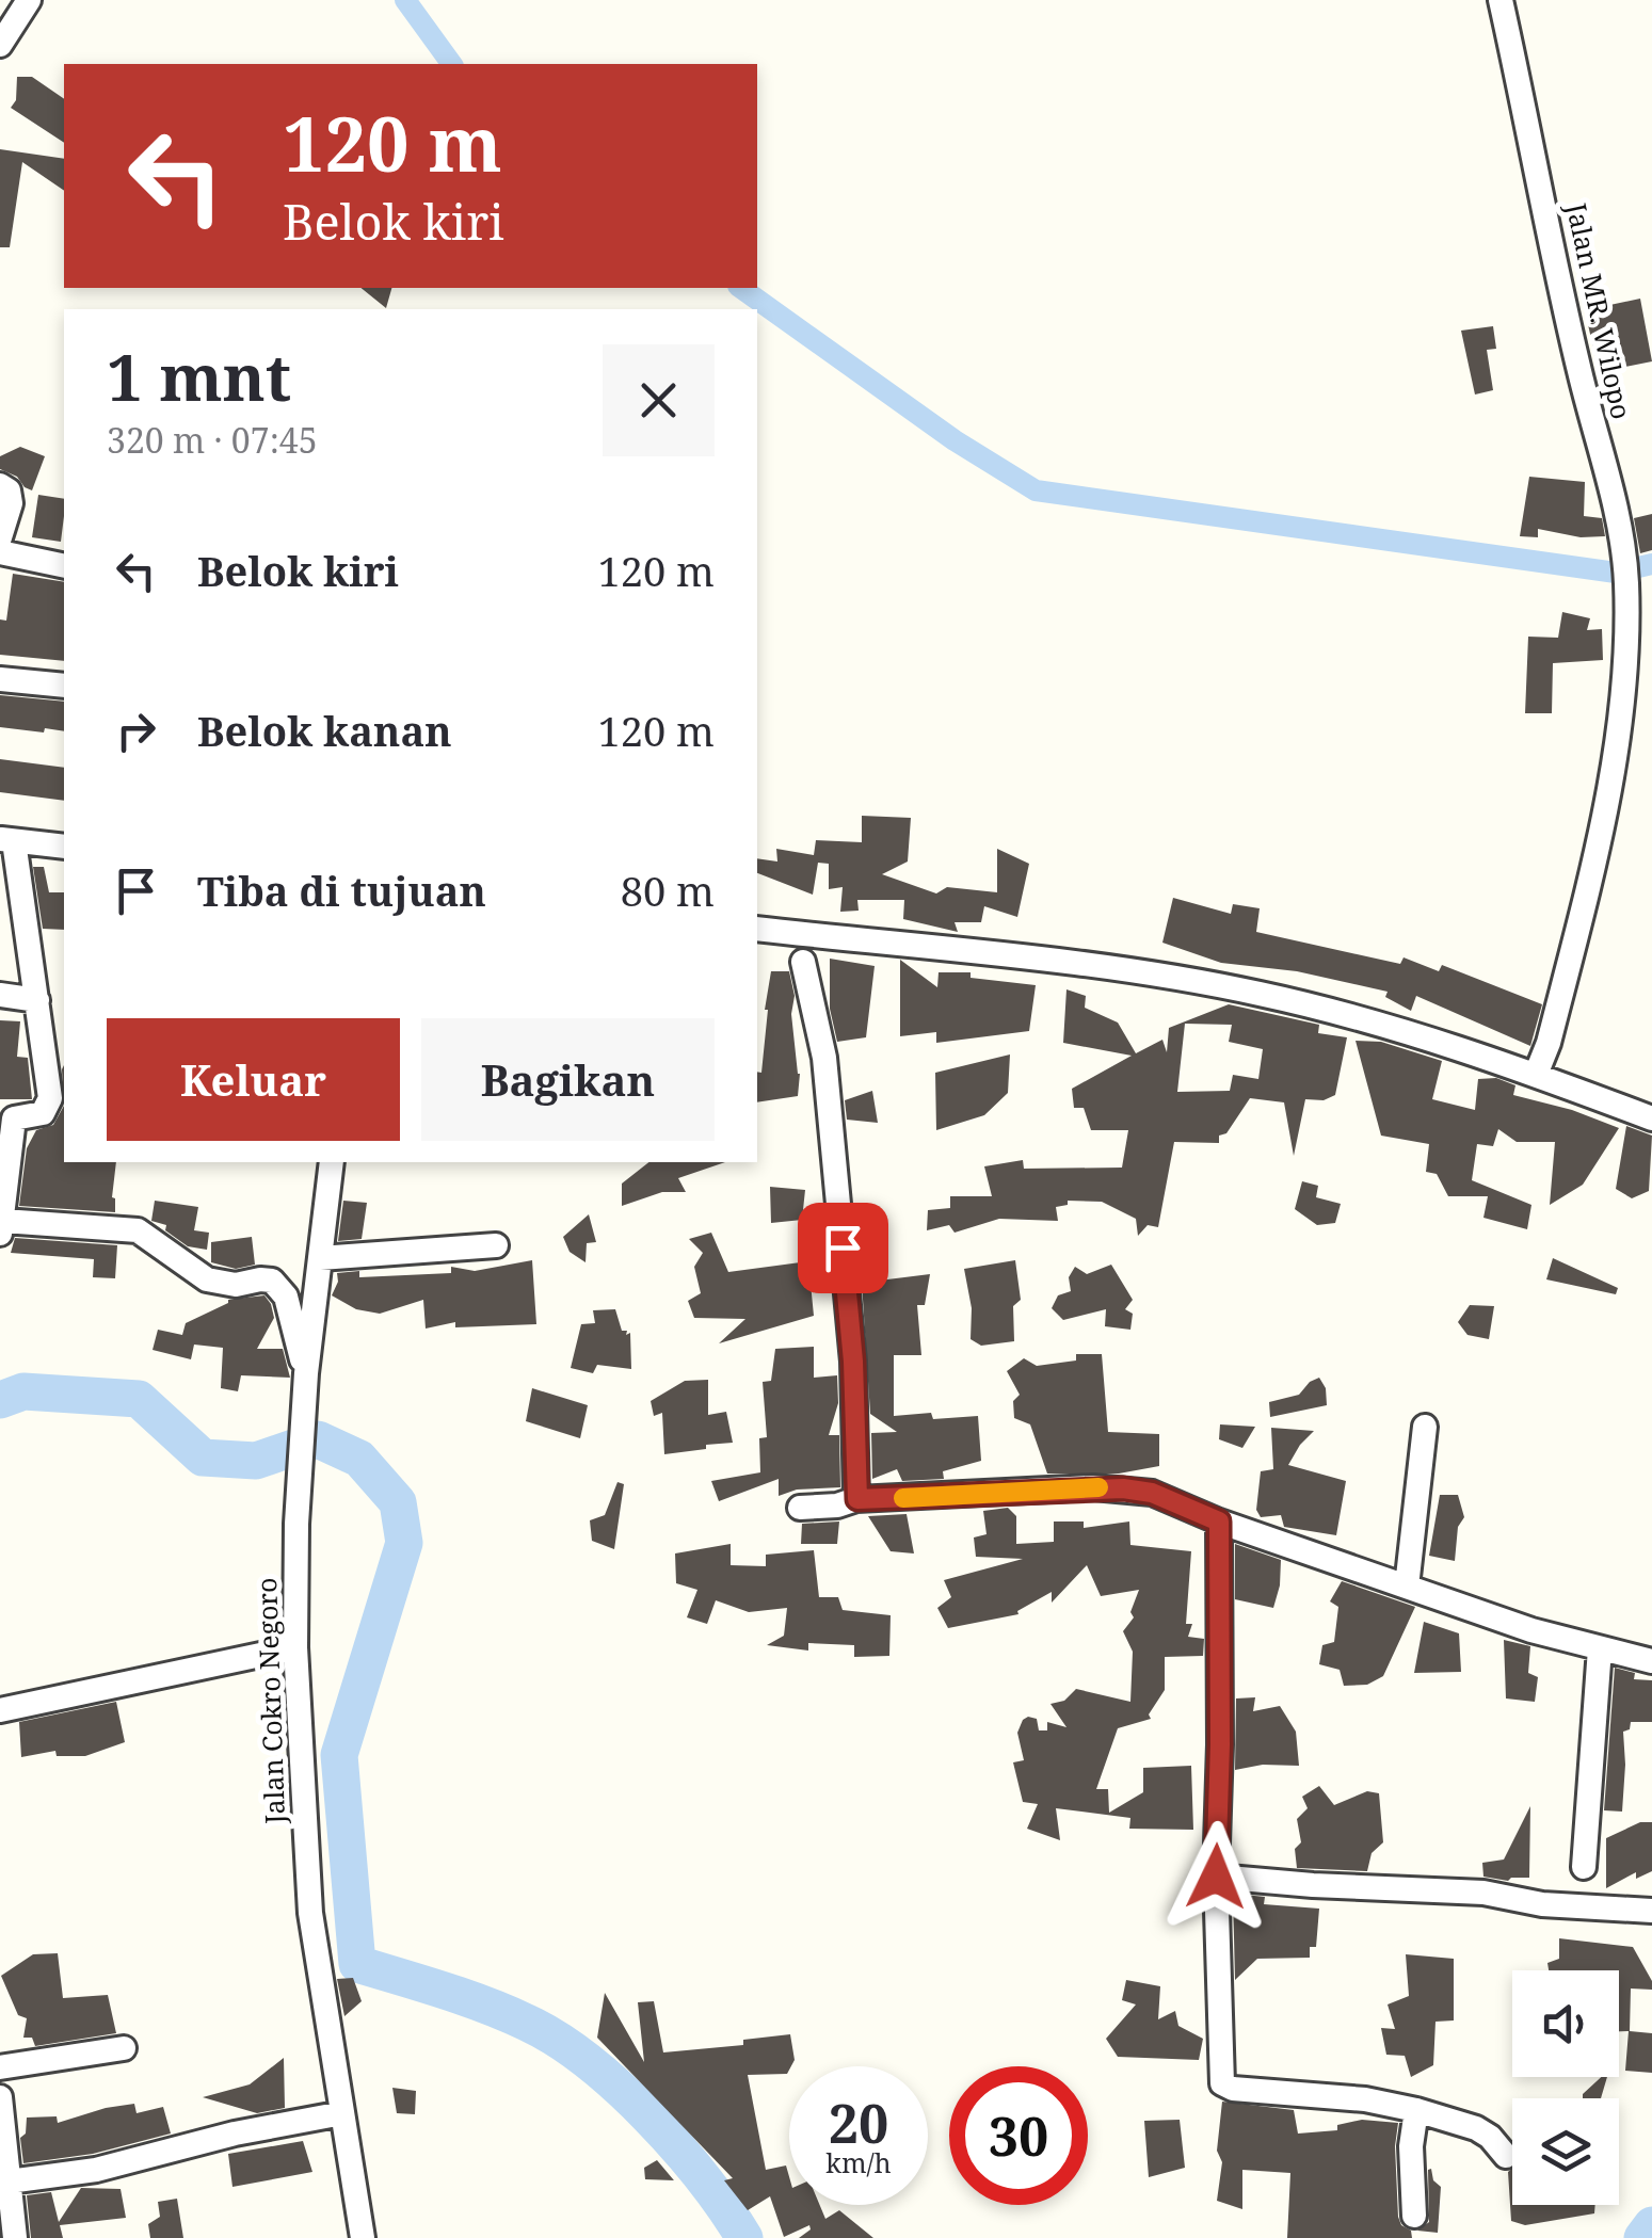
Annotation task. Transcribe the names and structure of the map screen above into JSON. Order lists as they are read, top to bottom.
{
  "streets": {
    "street": ["Jalan MR. Wilopo", "Jalan Cokro Negoro"]
  },
  "page": {
    "turn": ["120 m", "Belok kiri"],
    "heading": ["1 mnt", "320 m · 07:45"],
    "list": [
      {
        "name": "Belok kiri",
        "value": "120 m"
      },
      {
        "name": "Belok kanan",
        "value": "120 m"
      },
      {
        "name": "Tiba di tujuan",
        "value": "80 m"
      }
    ],
    "buttons": ["Keluar", "Bagikan"],
    "speed": "20 km/h",
    "limit": "30"
  }
}
